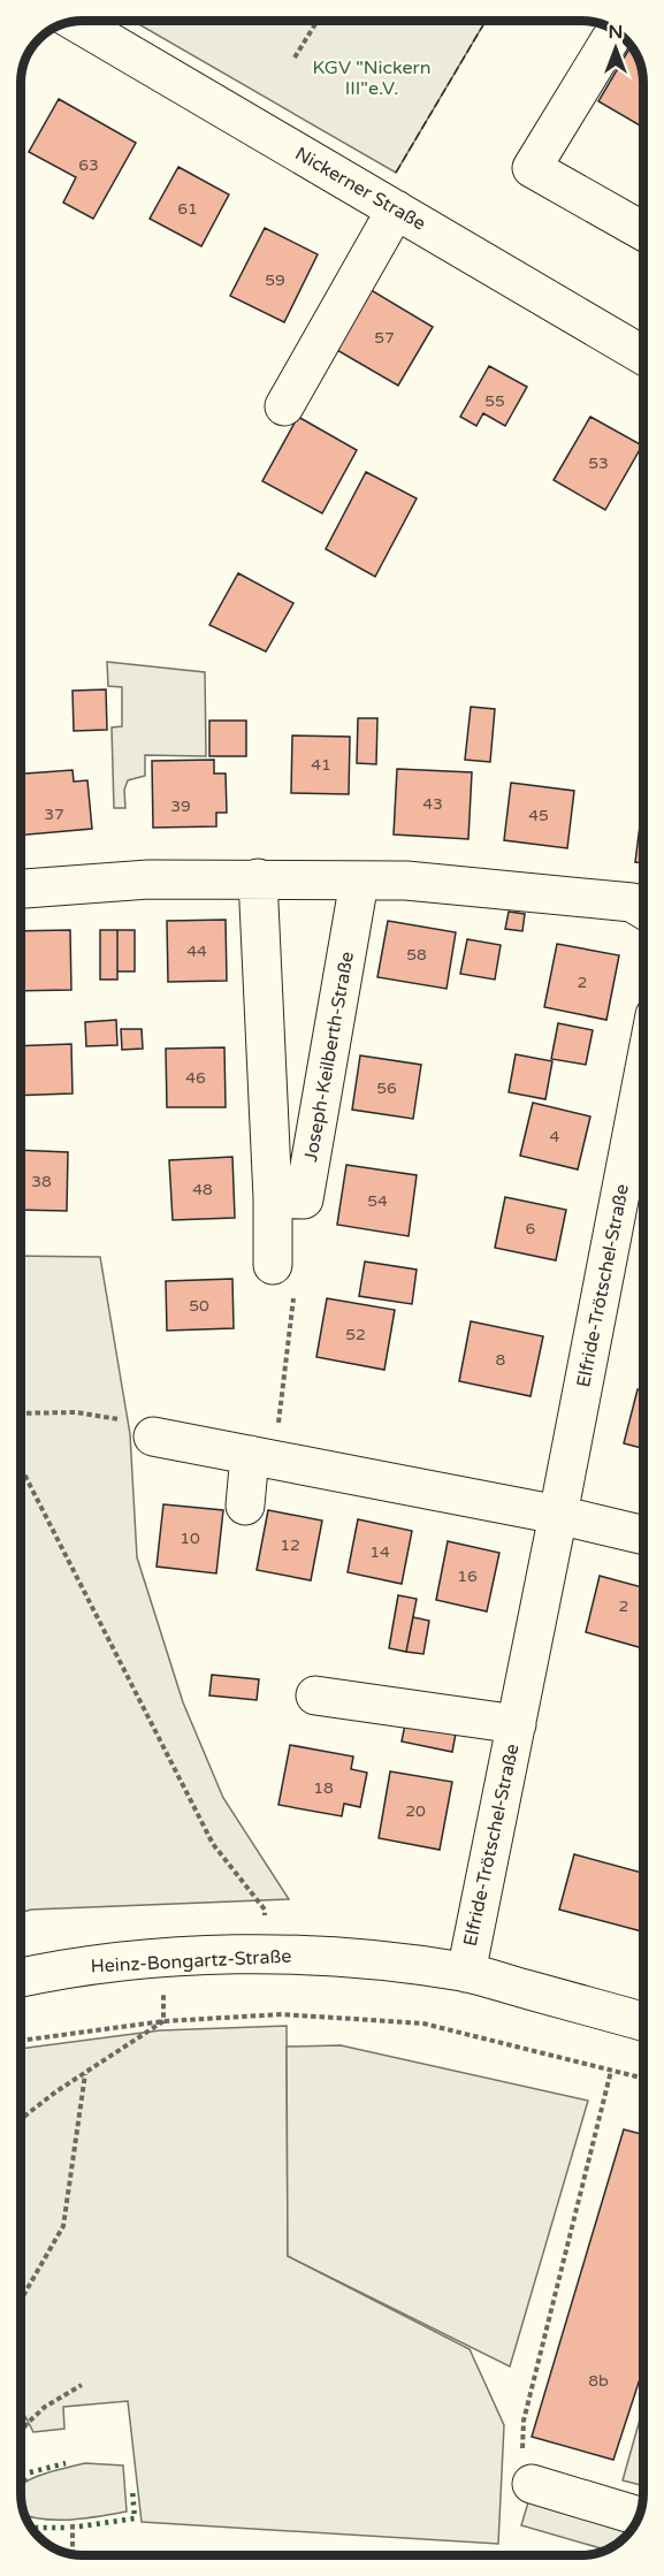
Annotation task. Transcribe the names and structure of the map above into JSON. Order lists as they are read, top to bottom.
{
  "streets": {
    "street": [
      "Nickerner Straße",
      "Joseph-Keilberth-Straße",
      "Elfride-Trötschel-Straße",
      "Heinz-Bongartz-Straße"
    ]
  },
  "crossings": [
    ["Elfride-Trötschel-Straße", "Heinz-Bongartz-Straße"]
  ],
  "parks": ["KGV \"Nickern III\"e.V."],
  "house_numbers": [
    "63",
    "61",
    "59",
    "57",
    "55",
    "53",
    "41",
    "43",
    "39",
    "37",
    "45",
    "44",
    "58",
    "2",
    "46",
    "56",
    "4",
    "38",
    "48",
    "54",
    "6",
    "50",
    "52",
    "8",
    "10",
    "12",
    "14",
    "16",
    "2",
    "18",
    "20",
    "8b"
  ],
  "north": "top"
}
